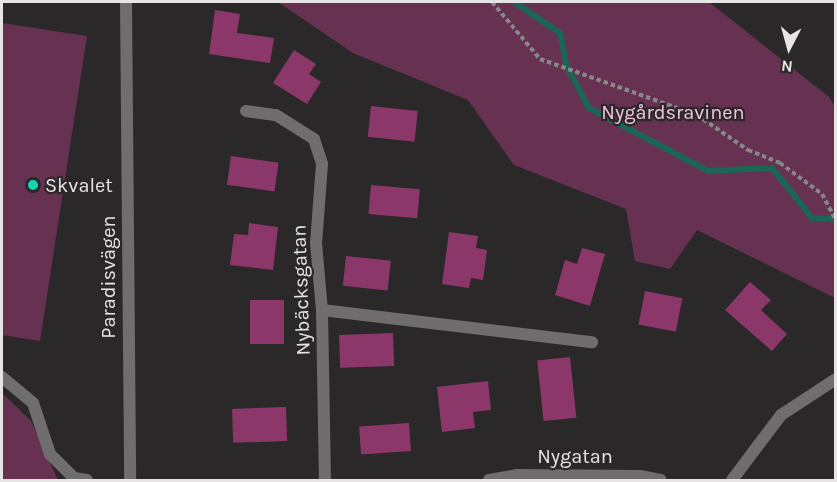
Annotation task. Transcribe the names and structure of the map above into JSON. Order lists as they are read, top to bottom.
{
  "streets": {
    "street": ["Paradisvägen", "Nybäcksgatan", "Nygatan"]
  },
  "parks": ["Nygårdsravinen"],
  "places": ["Skvalet"],
  "north": "bottom"
}
